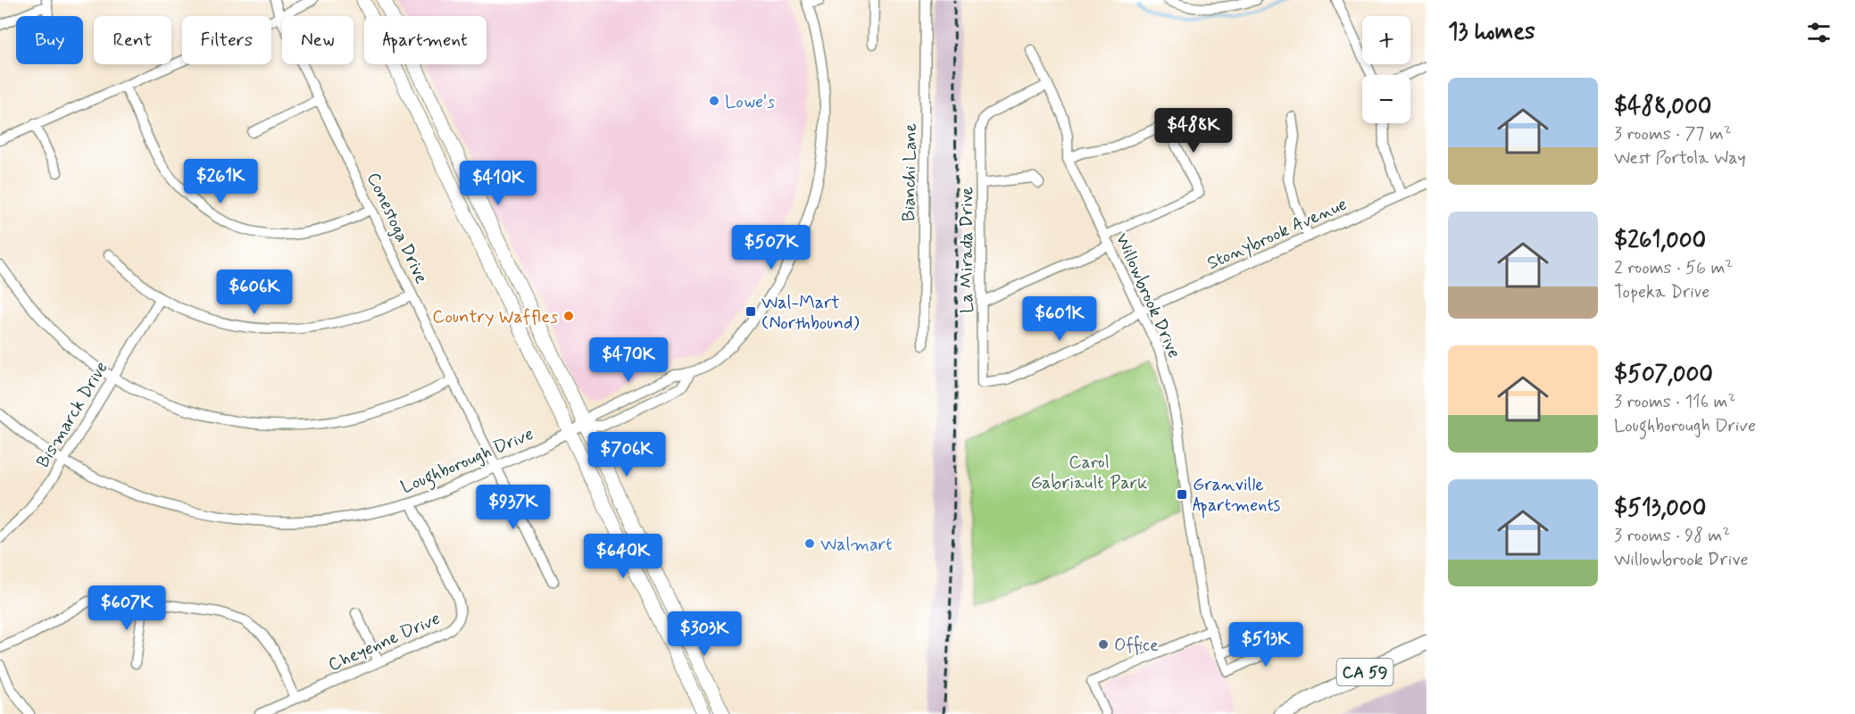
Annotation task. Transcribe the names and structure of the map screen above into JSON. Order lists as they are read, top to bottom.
{
  "streets": {
    "main road": ["CA 59"],
    "street": [
      "Bianchi Lane",
      "Conestoga Drive",
      "Stonybrook Avenue",
      "La Mirada Drive",
      "Willowbrook Drive",
      "Bismarck Drive",
      "Loughborough Drive",
      "Cheyenne Drive"
    ]
  },
  "crossings": [
    ["Conestoga Drive", "Loughborough Drive"],
    ["Stonybrook Avenue", "La Mirada Drive"],
    ["Stonybrook Avenue", "Willowbrook Drive"],
    ["La Mirada Drive", "Willowbrook Drive"],
    ["Bismarck Drive", "Loughborough Drive"],
    ["Loughborough Drive", "Cheyenne Drive"]
  ],
  "parks": ["Carol Gabriault Park"],
  "places": {
    "other": [
      "Lowe's",
      "Country Waffles",
      "Walmart",
      "Office"
    ],
    "transit": ["Wal-Mart (Northbound)", "Granville Apartments"]
  },
  "page": {
    "heading": "13 homes",
    "map_buttons": ["+", "−"],
    "chip": [
      "Buy",
      "Rent",
      "Filters",
      "New",
      "Apartment"
    ],
    "list": [
      {
        "name": "$488,000",
        "note": "3 rooms · 77 m² · West Portola Way"
      },
      {
        "name": "$261,000",
        "note": "2 rooms · 56 m² · Topeka Drive"
      },
      {
        "name": "$507,000",
        "note": "3 rooms · 116 m² · Loughborough Drive"
      },
      {
        "name": "$513,000",
        "note": "3 rooms · 98 m² · Willowbrook Drive"
      }
    ],
    "price": [
      "$488K",
      "$261K",
      "$410K",
      "$507K",
      "$606K",
      "$601K",
      "$470K",
      "$706K",
      "$937K",
      "$640K",
      "$607K",
      "$303K",
      "$513K"
    ]
  }
}
